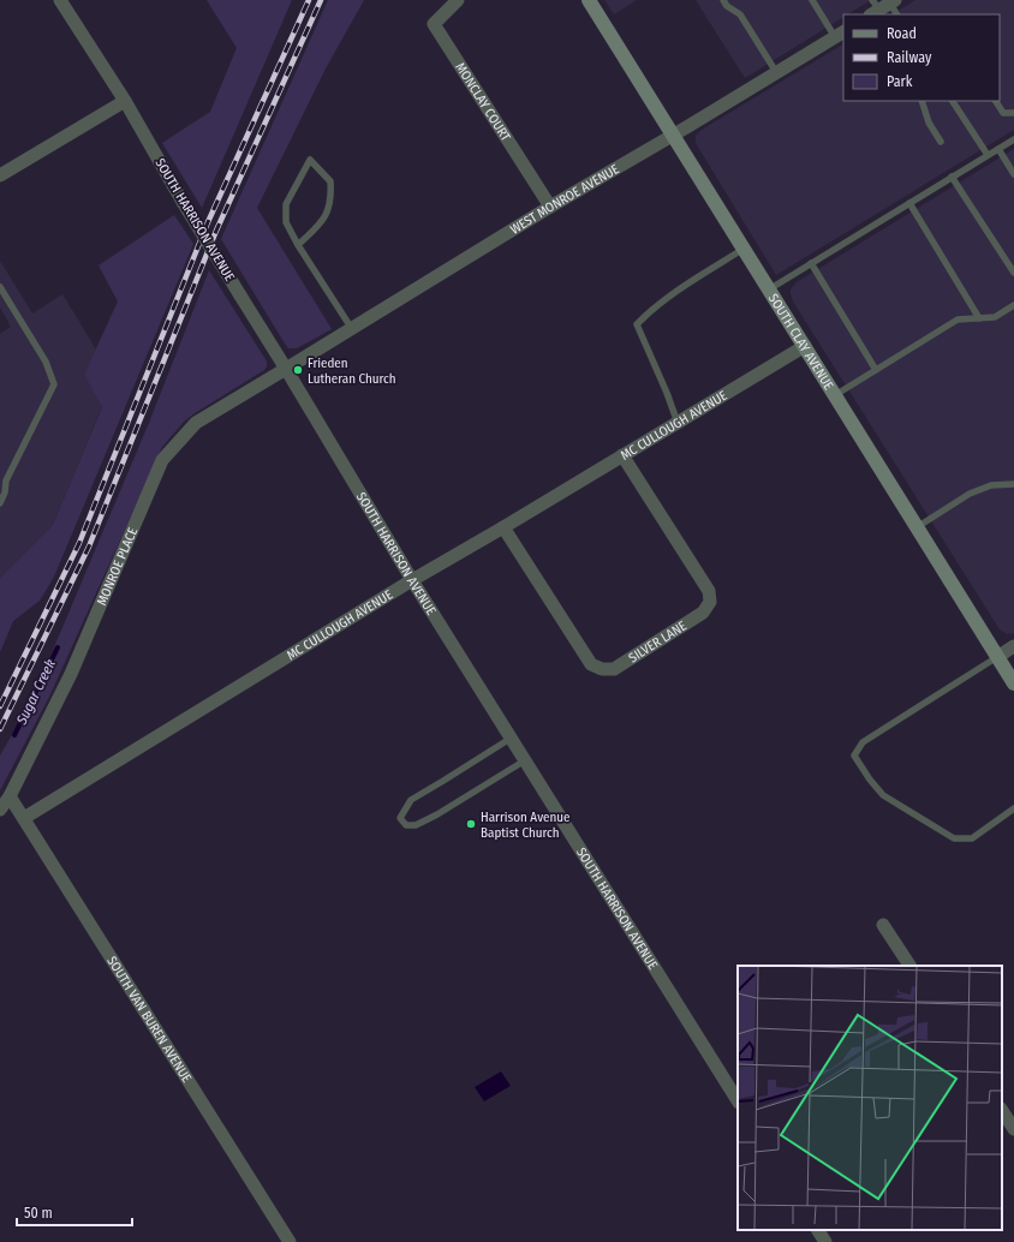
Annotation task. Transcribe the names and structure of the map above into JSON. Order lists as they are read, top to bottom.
{
  "streets": {
    "street": [
      "MONCLAY COURT",
      "WEST MONROE AVENUE",
      "SOUTH HARRISON AVENUE",
      "SOUTH CLAY AVENUE",
      "MC CULLOUGH AVENUE",
      "MONROE PLACE",
      "SILVER LANE",
      "SOUTH VAN BUREN AVENUE"
    ]
  },
  "crossings": [
    ["MONCLAY COURT", "WEST MONROE AVENUE"],
    ["WEST MONROE AVENUE", "SOUTH HARRISON AVENUE"],
    ["WEST MONROE AVENUE", "SOUTH CLAY AVENUE"],
    ["WEST MONROE AVENUE", "MONROE PLACE"],
    ["SOUTH HARRISON AVENUE", "MC CULLOUGH AVENUE"],
    ["SOUTH HARRISON AVENUE", "MONROE PLACE"],
    ["SOUTH CLAY AVENUE", "MC CULLOUGH AVENUE"],
    ["MC CULLOUGH AVENUE", "SILVER LANE"],
    ["MC CULLOUGH AVENUE", "SOUTH VAN BUREN AVENUE"],
    ["MONROE PLACE", "SOUTH VAN BUREN AVENUE"]
  ],
  "water": ["Sugar Creek"],
  "places": ["Frieden Lutheran Church", "Harrison Avenue Baptist Church"],
  "legend": ["Road", "Railway", "Park"],
  "scale_bar": "50 m"
}
